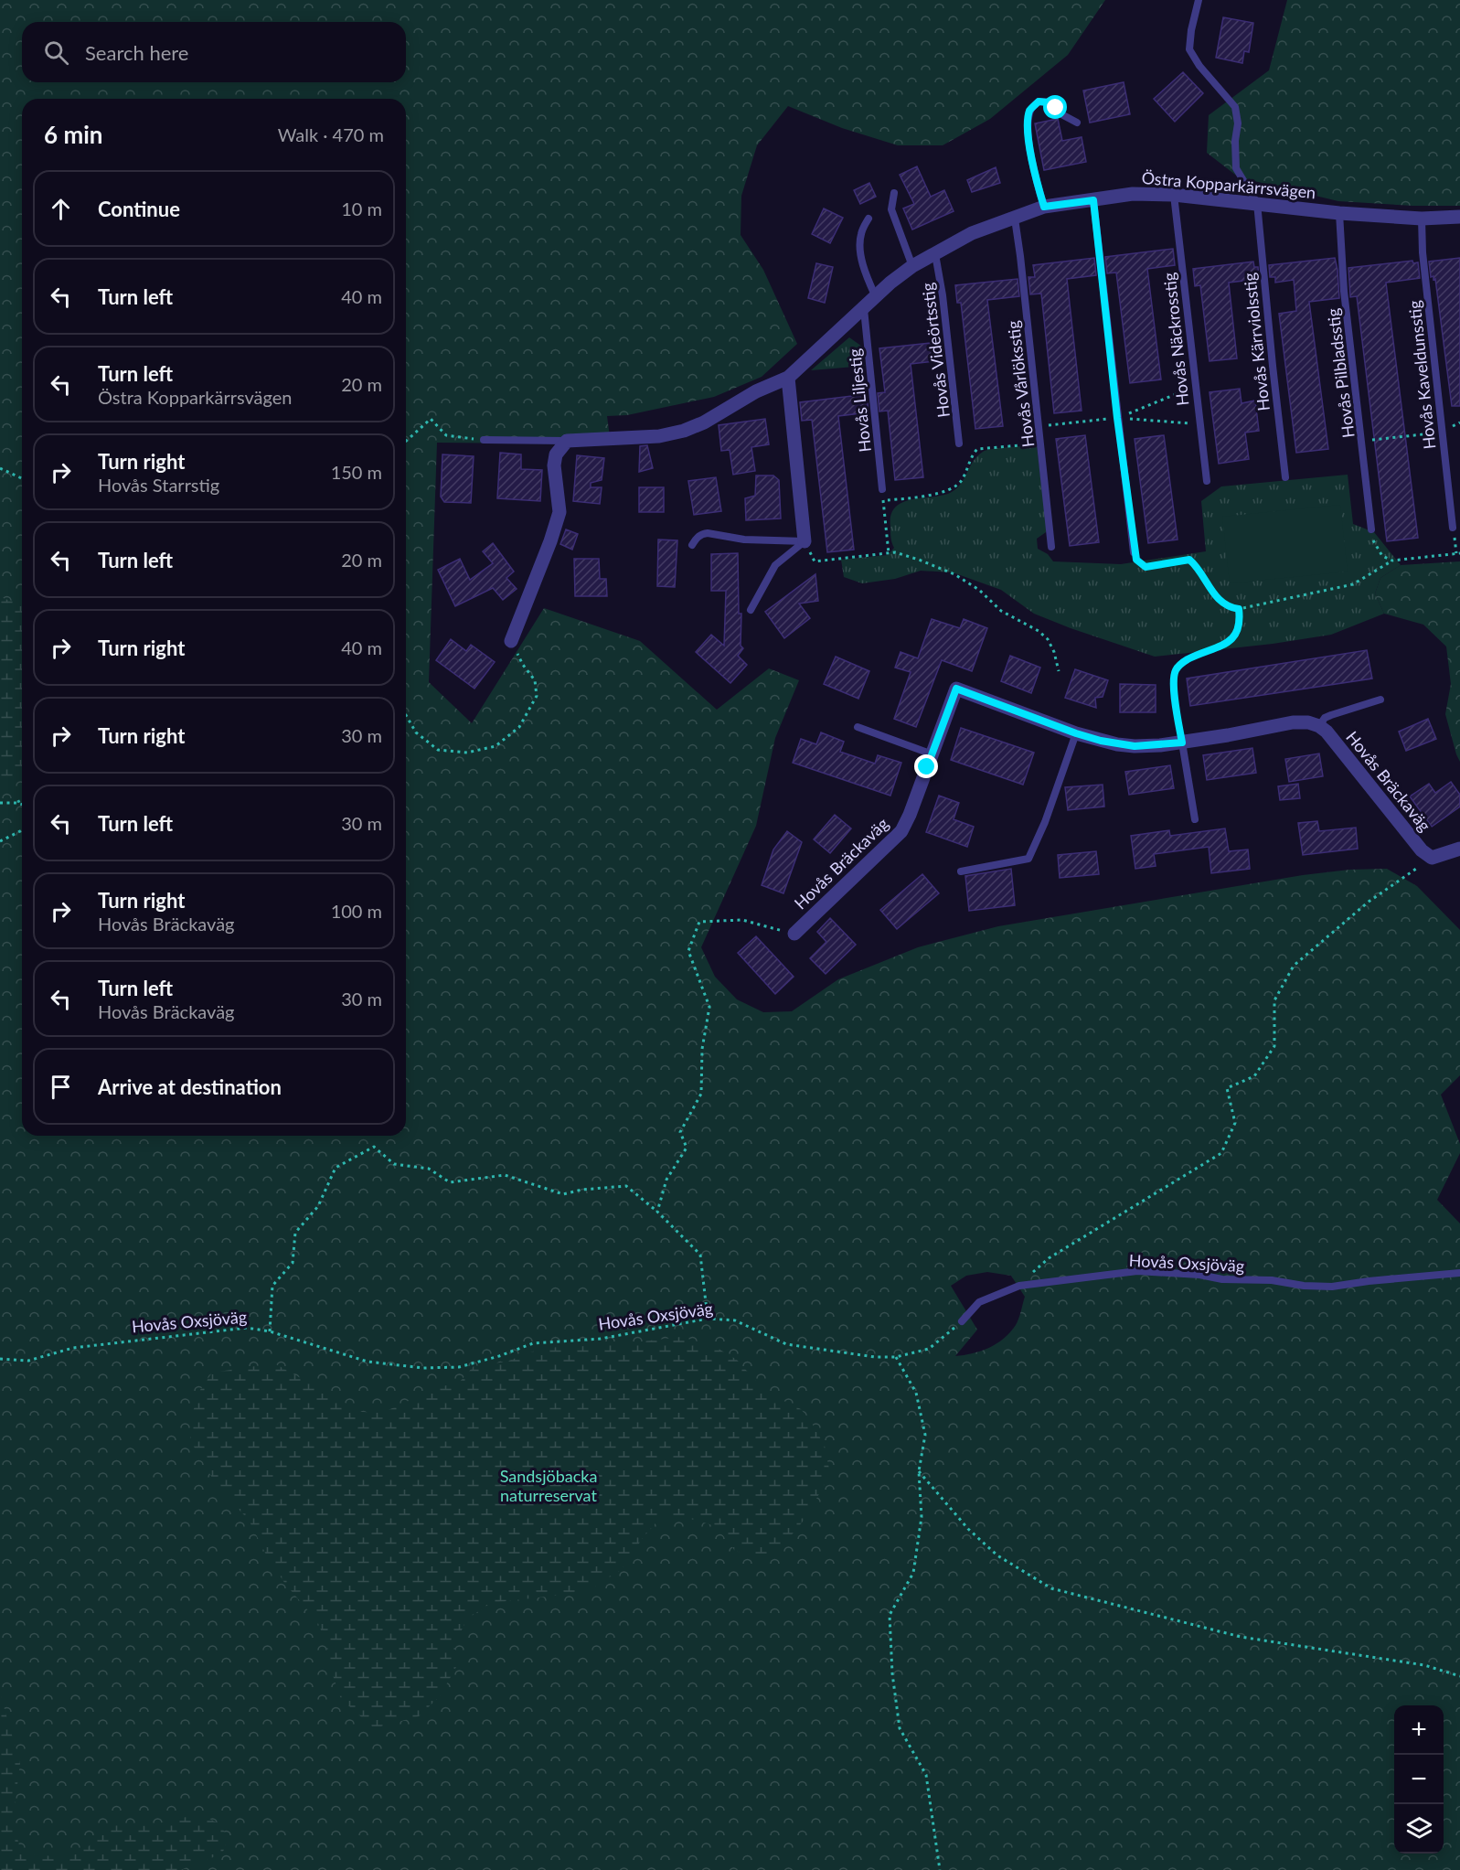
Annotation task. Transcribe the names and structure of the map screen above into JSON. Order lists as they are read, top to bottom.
{
  "streets": {
    "street": ["Östra Kopparkärrsvägen", "Hovås Bräckaväg"],
    "lane": [
      "Hovås Näckrosstig",
      "Hovås Kärrviolsstig",
      "Hovås Videörtsstig",
      "Hovås Pilbladsstig",
      "Hovås Kaveldunsstig",
      "Hovås Vårlöksstig",
      "Hovås Liljestig",
      "Hovås Oxsjöväg"
    ]
  },
  "crossings": [
    ["Östra Kopparkärrsvägen", "Hovås Näckrosstig"],
    ["Östra Kopparkärrsvägen", "Hovås Kärrviolsstig"],
    ["Östra Kopparkärrsvägen", "Hovås Videörtsstig"],
    ["Östra Kopparkärrsvägen", "Hovås Pilbladsstig"],
    ["Östra Kopparkärrsvägen", "Hovås Kaveldunsstig"],
    ["Östra Kopparkärrsvägen", "Hovås Vårlöksstig"],
    ["Östra Kopparkärrsvägen", "Hovås Liljestig"]
  ],
  "parks": ["Sandsjöbacka naturreservat"],
  "page": {
    "search": "Search here",
    "heading": ["6 min", "Walk · 470 m"],
    "list": [
      ["Continue", "10 m"],
      ["Turn left", "40 m"],
      ["Turn left", "Östra Kopparkärrsvägen", "20 m"],
      ["Turn right", "Hovås Starrstig", "150 m"],
      ["Turn left", "20 m"],
      ["Turn right", "40 m"],
      ["Turn right", "30 m"],
      ["Turn left", "30 m"],
      ["Turn right", "Hovås Bräckaväg", "100 m"],
      ["Turn left", "Hovås Bräckaväg", "30 m"],
      "Arrive at destination"
    ],
    "map_buttons": ["+", "−"]
  }
}
